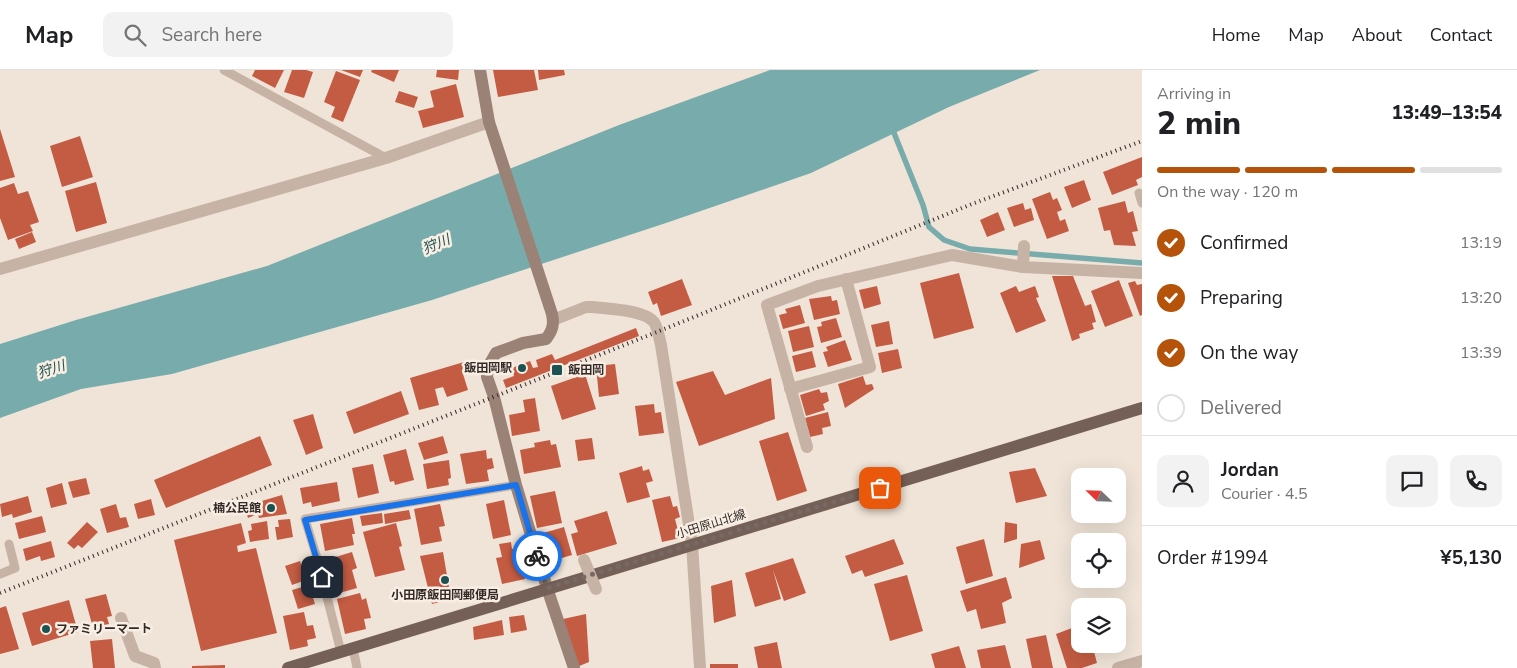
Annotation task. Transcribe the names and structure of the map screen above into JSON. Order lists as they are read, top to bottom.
{
  "streets": {
    "main road": ["小田原山北線"]
  },
  "water": ["狩川"],
  "places": {
    "other": [
      "飯田岡駅",
      "楠公民館",
      "小田原飯田岡郵便局",
      "ファミリーマート"
    ],
    "transit": ["飯田岡"]
  },
  "north": "top left",
  "page": {
    "header": "Map",
    "search": "Search here",
    "nav": [
      "Home",
      "Map",
      "About",
      "Contact"
    ],
    "heading": ["2 min", "Arriving in", "13:49–13:54"],
    "panel": [
      "Jordan",
      "Courier · 4.5",
      "Order #1994",
      "¥5,130"
    ],
    "bar": "On the way · 120 m",
    "list": [
      ["Confirmed", "13:19"],
      ["Preparing", "13:20"],
      ["On the way", "13:39"],
      "Delivered"
    ]
  }
}
